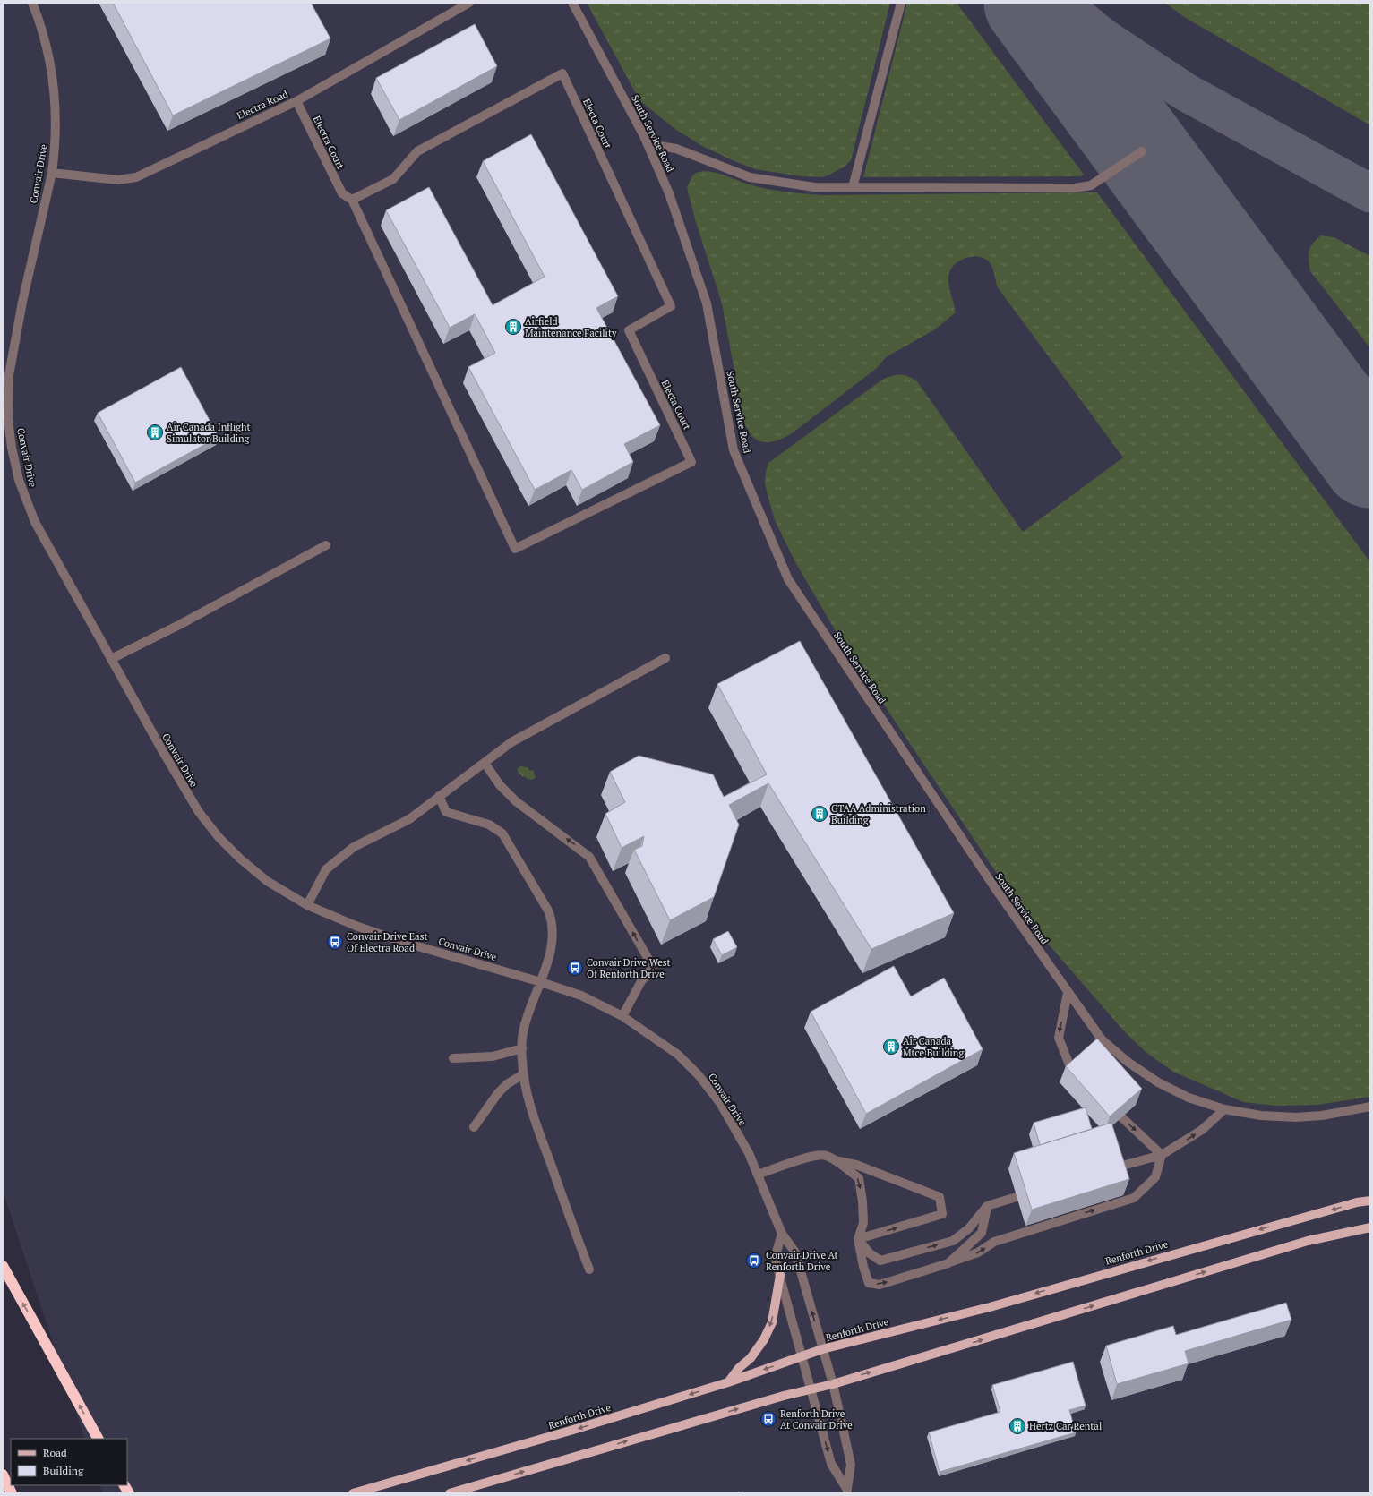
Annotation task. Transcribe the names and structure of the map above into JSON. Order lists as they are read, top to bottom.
{
  "streets": {
    "main road": ["Renforth Drive"],
    "street": [
      "Electra Road",
      "Electa Court",
      "South Service Road",
      "Electra Court",
      "Convair Drive"
    ]
  },
  "crossings": [
    ["Electra Road", "Electra Court"],
    ["Electra Road", "Convair Drive"],
    ["Electa Court", "Electra Court"],
    ["Convair Drive", "Renforth Drive"]
  ],
  "places": {
    "building": [
      "Airfield Maintenance Facility",
      "Air Canada Inflight Simulator Building",
      "GTAA Administration Building",
      "Air Canada Mtce Building",
      "Hertz Car Rental"
    ],
    "bus stop": [
      "Convair Drive East Of Electra Road",
      "Convair Drive West Of Renforth Drive",
      "Convair Drive At Renforth Drive",
      "Renforth Drive At Convair Drive"
    ]
  },
  "legend": ["Road", "Building"]
}
